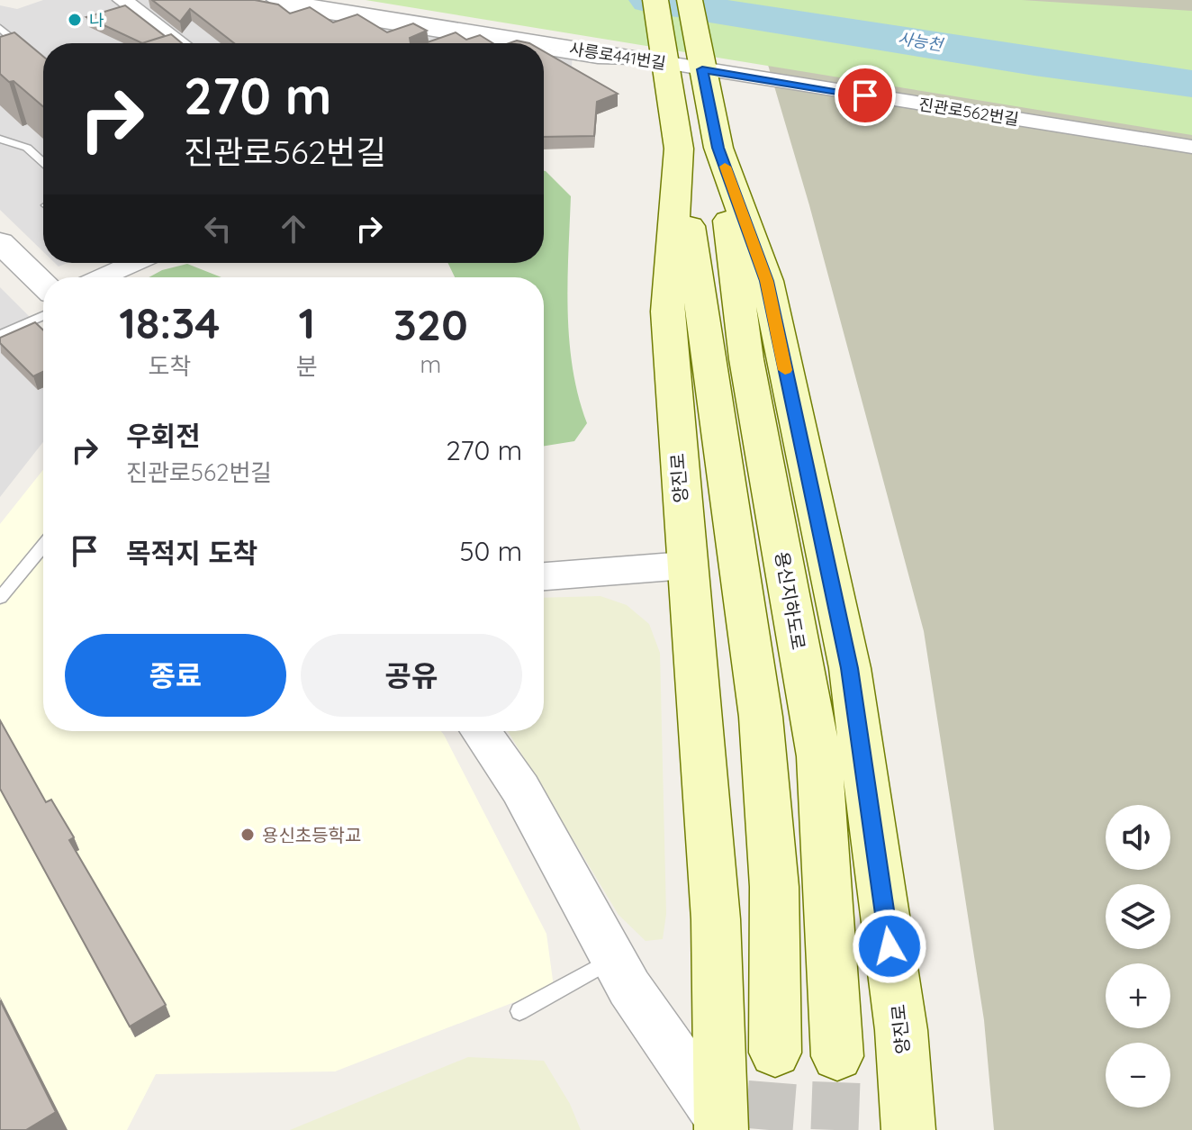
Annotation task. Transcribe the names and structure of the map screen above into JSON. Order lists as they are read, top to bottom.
{
  "streets": {
    "main road": ["양진로", "용신지하도로"],
    "street": ["사릉로441번길", "진관로562번길"]
  },
  "crossings": [
    ["사릉로441번길", "진관로562번길"],
    ["사릉로441번길", "양진로"],
    ["진관로562번길", "양진로"],
    ["양진로", "용신지하도로"]
  ],
  "water": ["사능천"],
  "places": ["나", "용신초등학교"],
  "page": {
    "turn": ["270 m", "진관로562번길"],
    "eta": [
      "18:34",
      "도착",
      "1",
      "분",
      "320",
      "m"
    ],
    "list": [
      {
        "name": "우회전",
        "note": "진관로562번길",
        "value": "270 m"
      },
      {
        "name": "목적지 도착",
        "value": "50 m"
      }
    ],
    "buttons": ["종료", "공유"],
    "map_buttons": ["+", "−"]
  }
}
